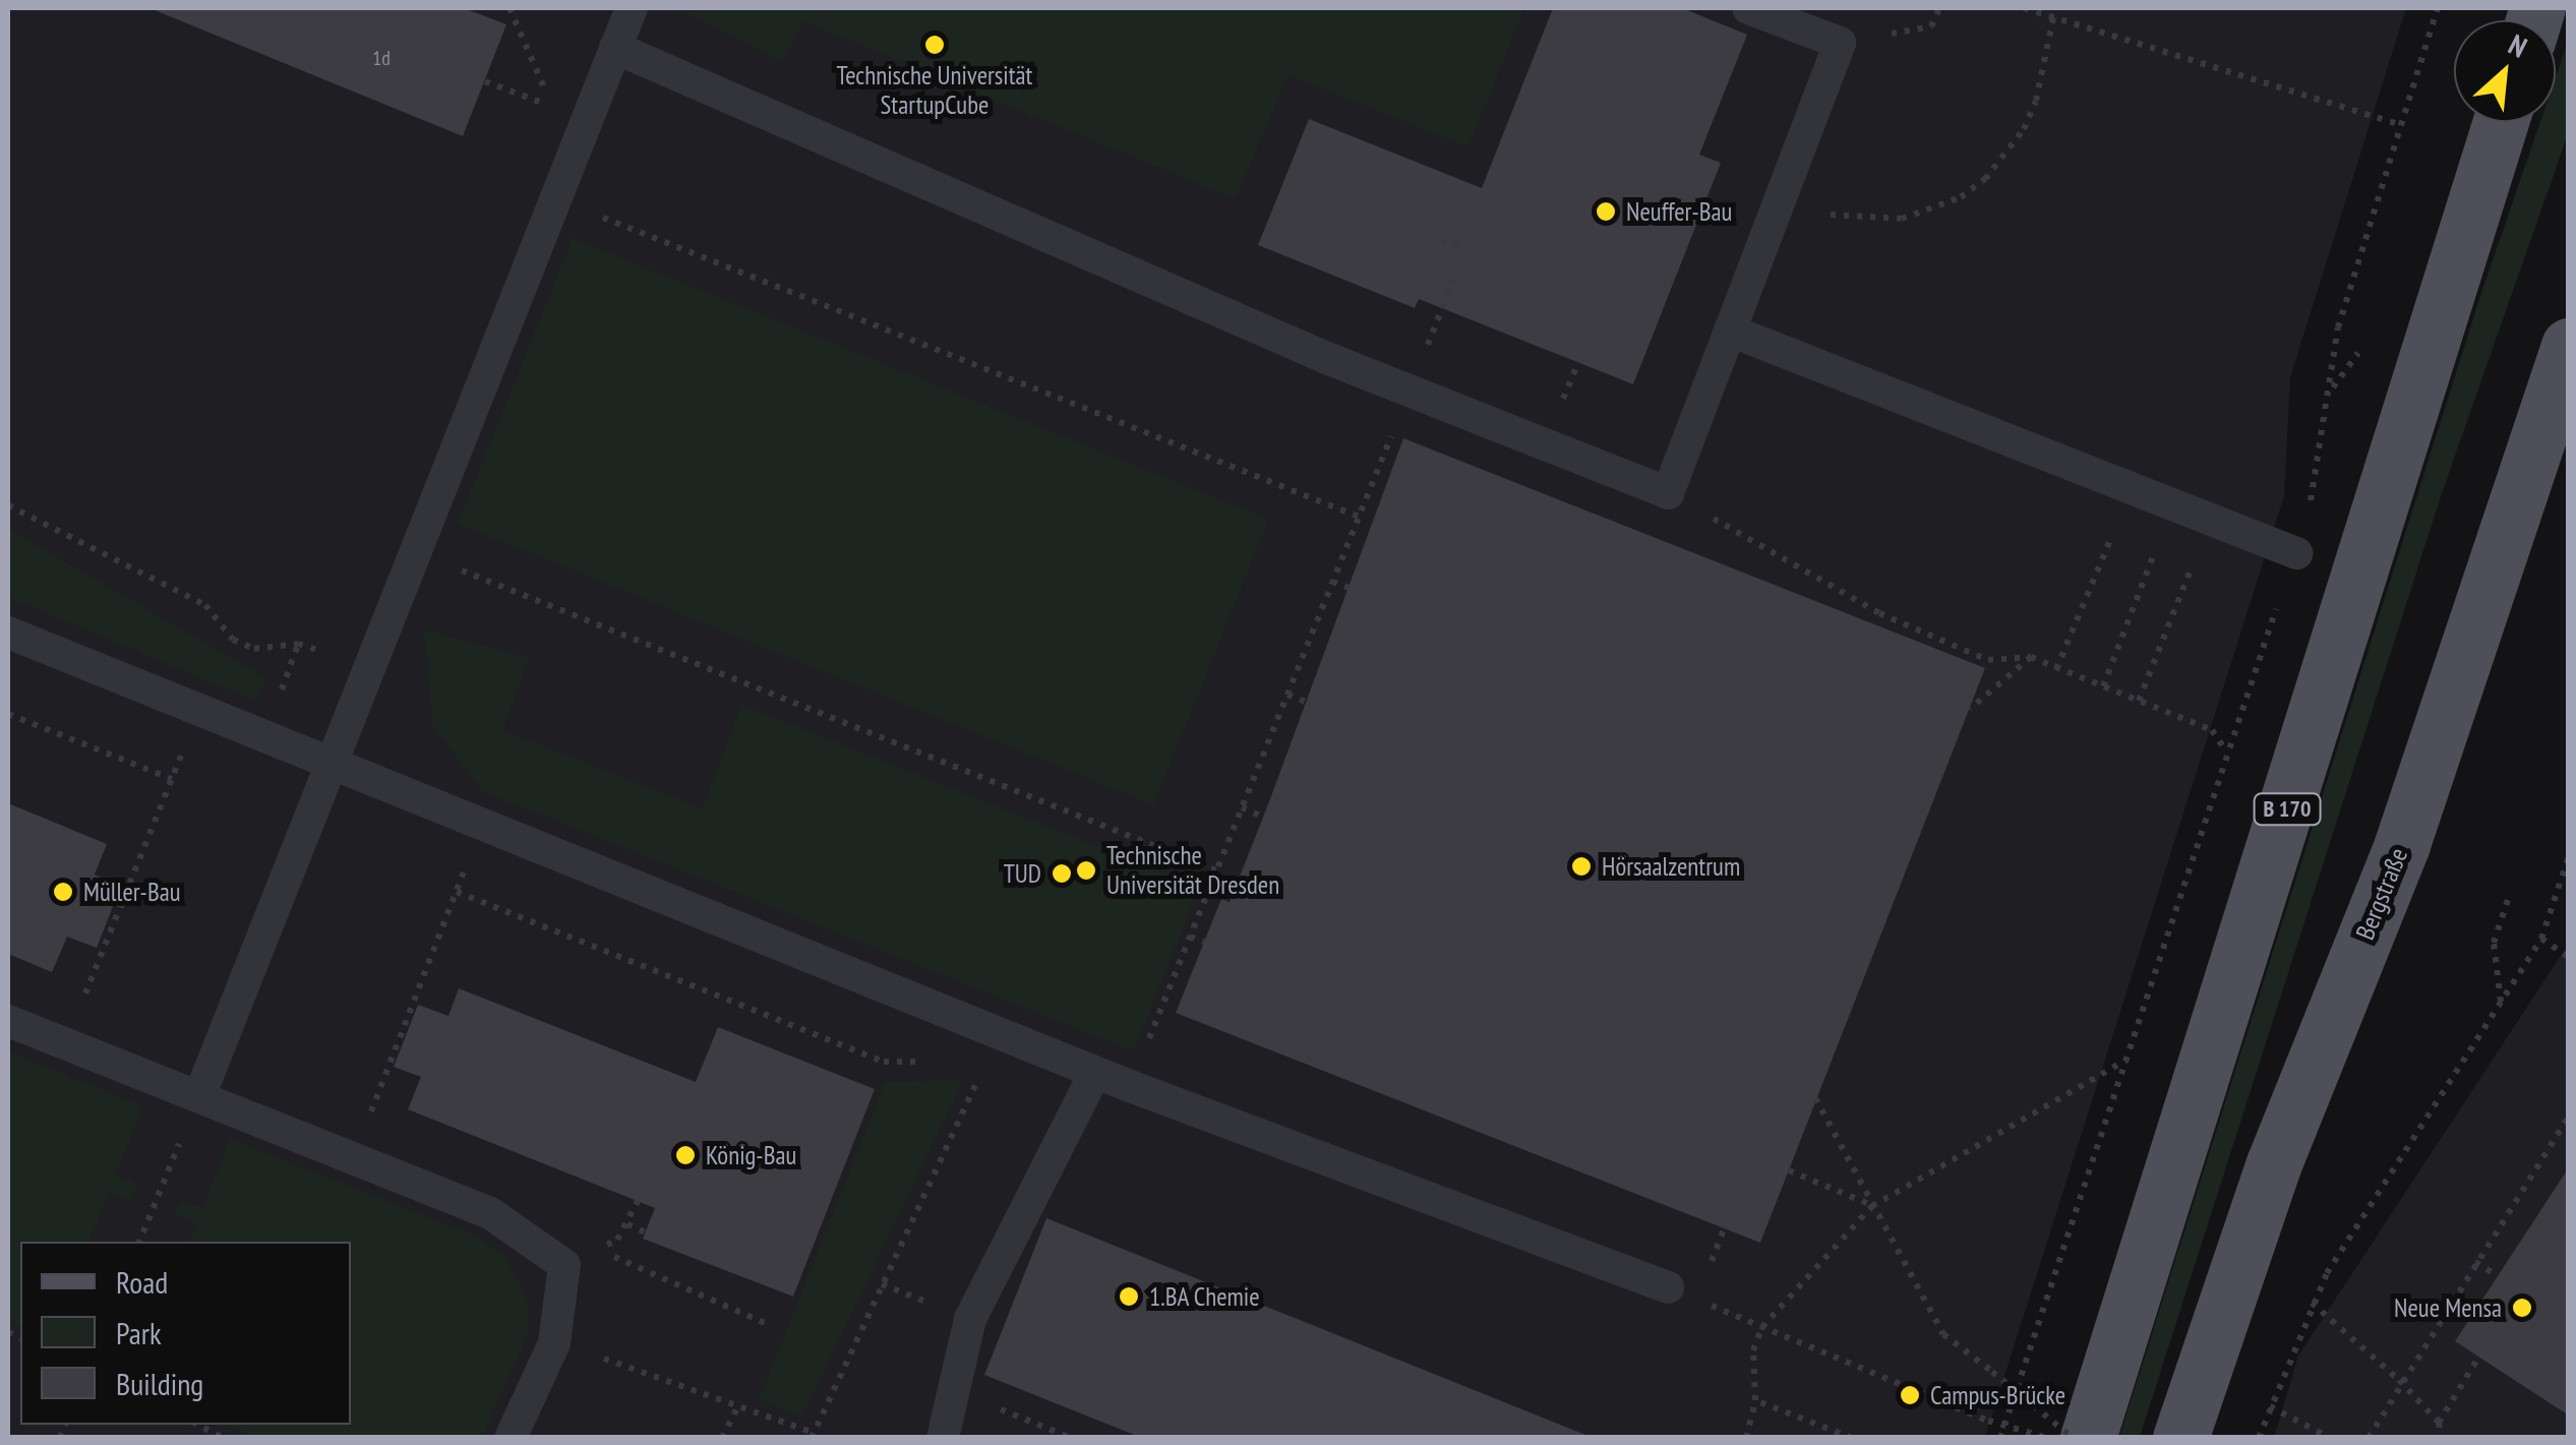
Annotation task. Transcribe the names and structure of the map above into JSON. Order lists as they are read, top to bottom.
{
  "streets": {
    "main road": ["B 170", "Bergstraße"]
  },
  "places": [
    "Technische Universität StartupCube",
    "Neuffer-Bau",
    "Hörsaalzentrum",
    "Technische Universität Dresden",
    "TUD",
    "Müller-Bau",
    "König-Bau",
    "1.BA Chemie",
    "Neue Mensa",
    "Campus-Brücke"
  ],
  "house_numbers": ["1d"],
  "legend": ["Road", "Park", "Building"],
  "north": "top right"
}
